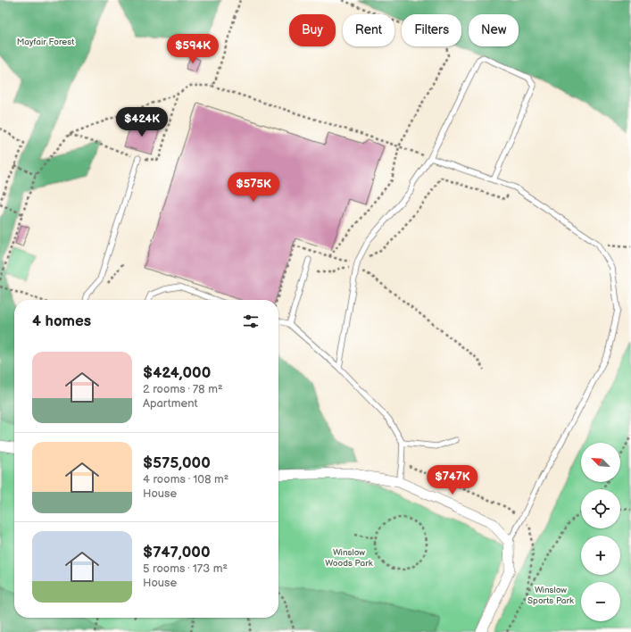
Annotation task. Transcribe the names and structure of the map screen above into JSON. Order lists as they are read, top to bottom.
{
  "parks": ["Mayfair Forest", "Winslow Woods Park", "Winslow Sports Park"],
  "north": "top left",
  "page": {
    "chip": [
      "Buy",
      "Rent",
      "Filters",
      "New"
    ],
    "price": [
      "$594K",
      "$424K",
      "$575K",
      "$747K"
    ],
    "heading": "4 homes",
    "list": [
      {
        "name": "$424,000",
        "note": "2 rooms · 78 m² · Apartment"
      },
      {
        "name": "$575,000",
        "note": "4 rooms · 108 m² · House"
      },
      {
        "name": "$747,000",
        "note": "5 rooms · 173 m² · House"
      }
    ],
    "map_buttons": ["+", "−"]
  }
}
